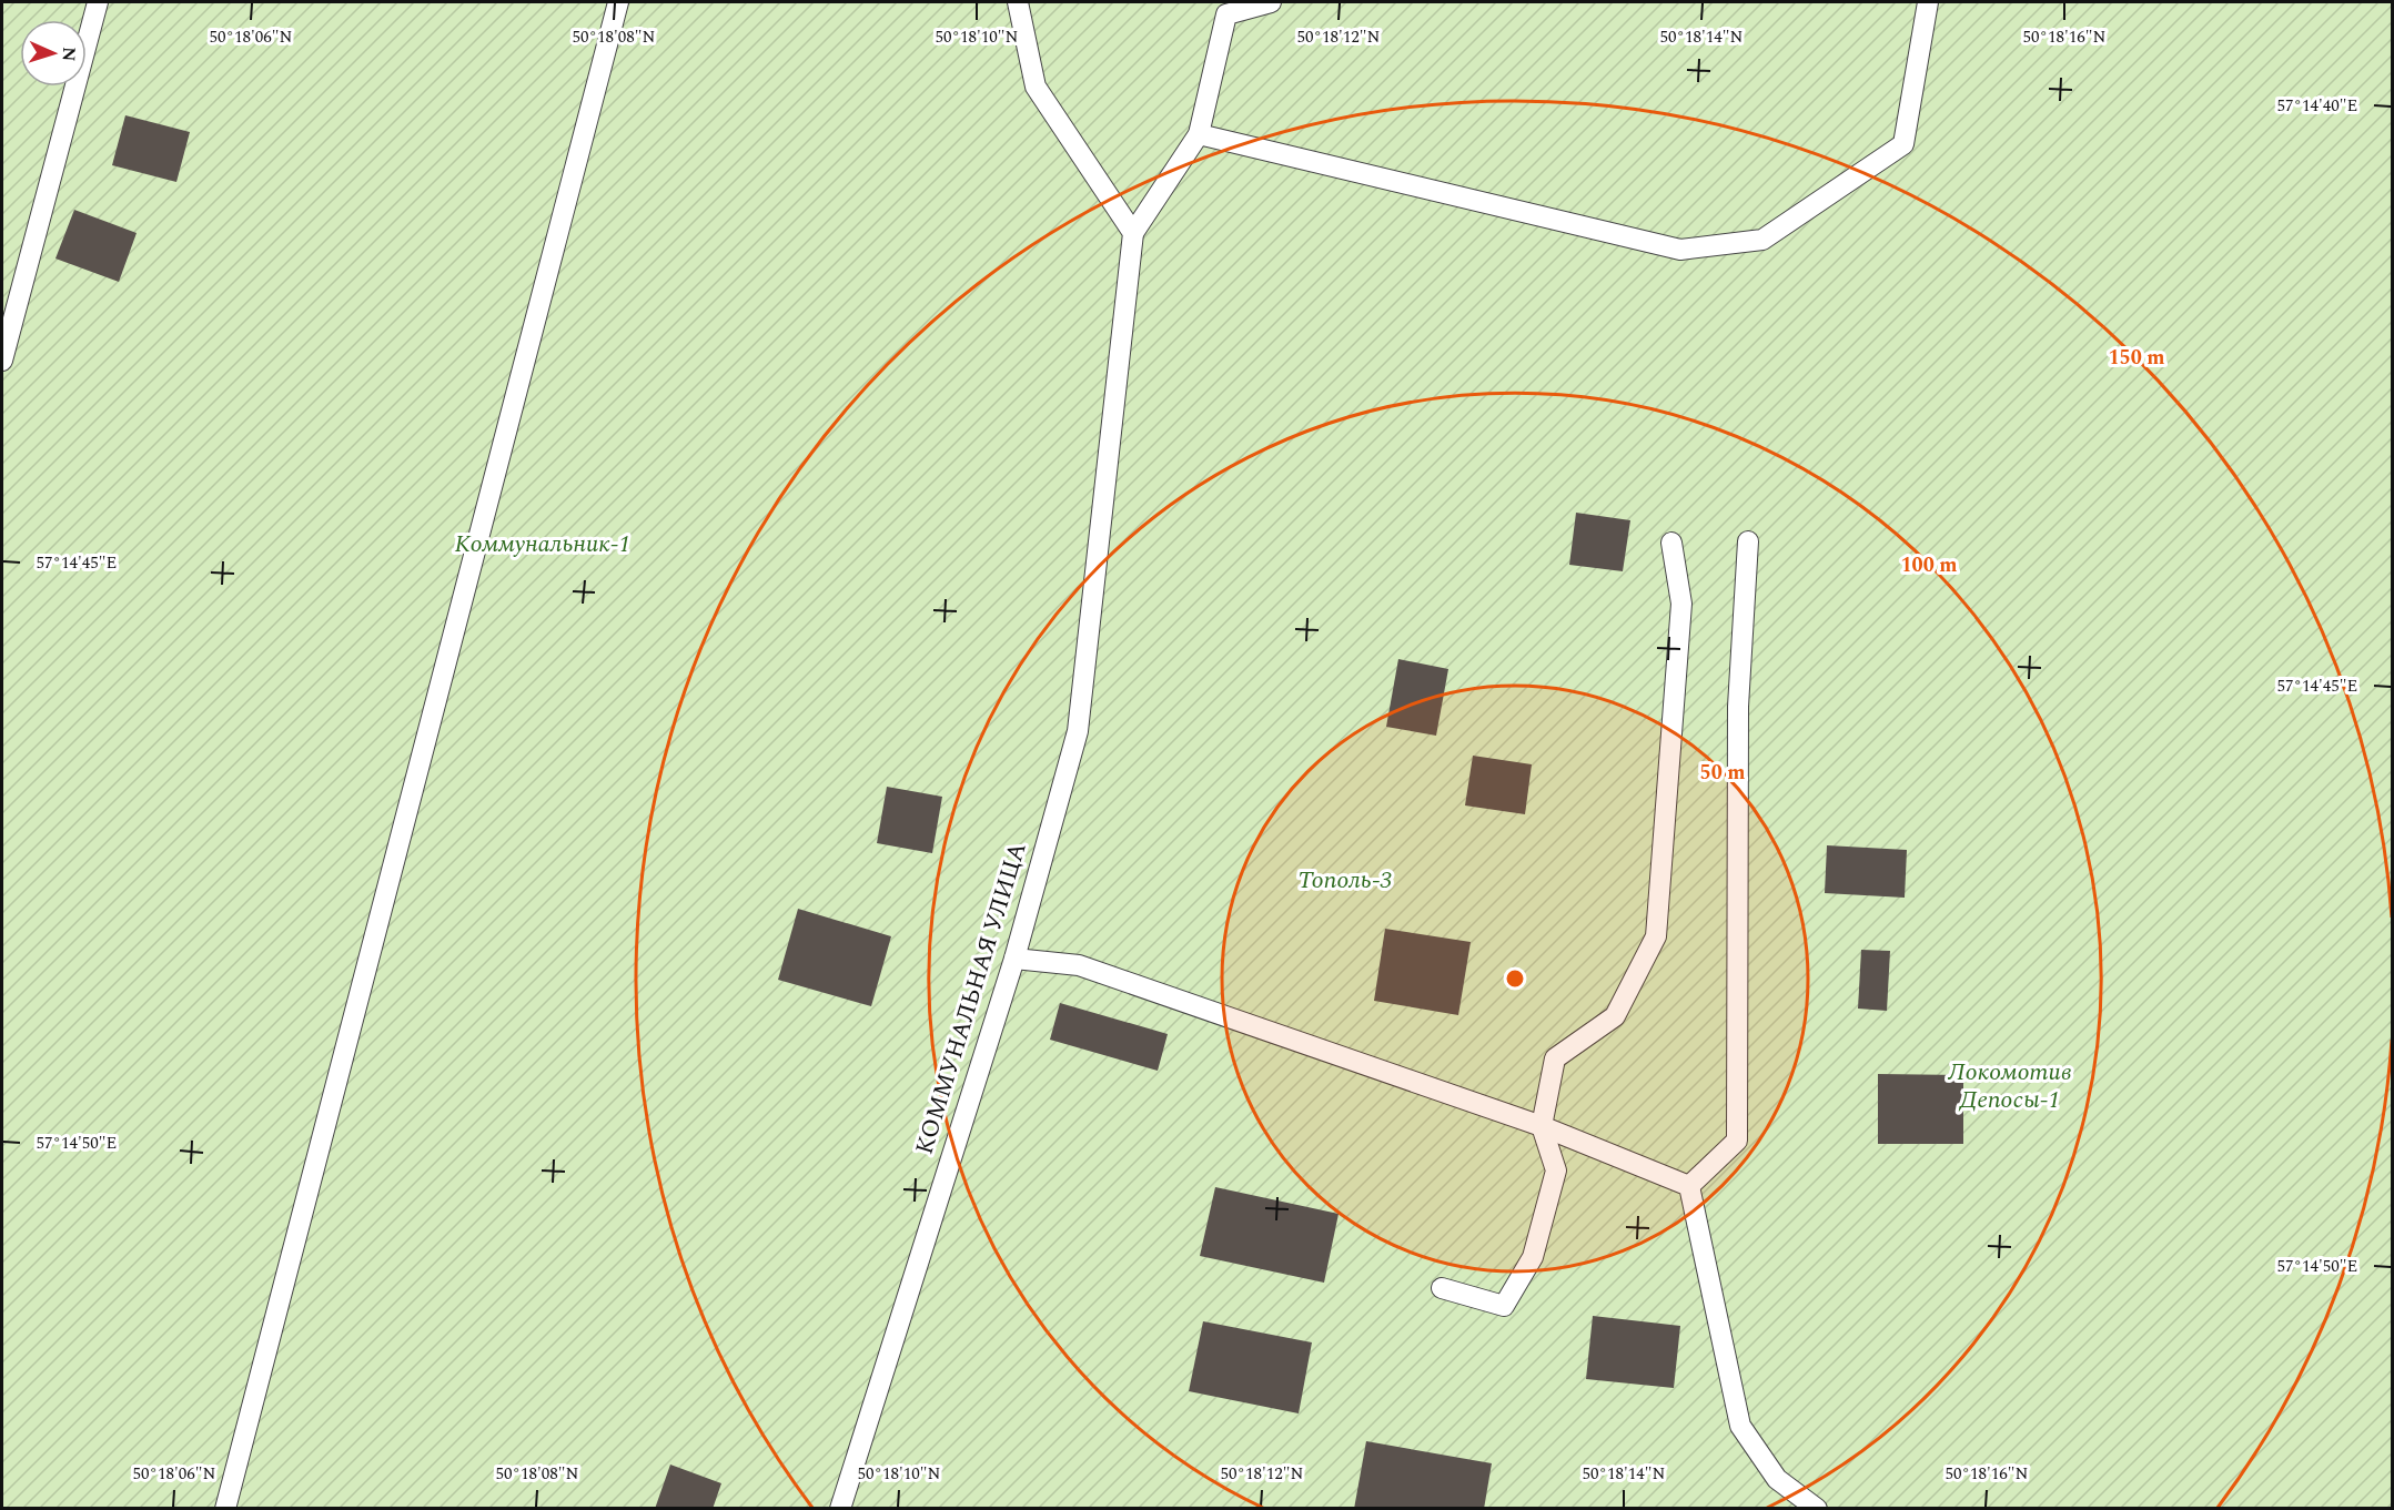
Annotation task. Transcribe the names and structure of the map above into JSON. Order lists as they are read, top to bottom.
{
  "streets": {
    "lane": ["КОММУНАЛЬНАЯ УЛИЦА"]
  },
  "parks": ["Коммунальник-1", "Тополь-3", "Локомотив Депосы-1"],
  "north": "right",
  "coordinates": [
    "50°18'06\"N",
    "50°18'08\"N",
    "50°18'10\"N",
    "50°18'12\"N",
    "50°18'14\"N",
    "50°18'16\"N",
    "57°14'40\"E",
    "57°14'45\"E",
    "57°14'50\"E"
  ],
  "rings": ["150 m", "100 m", "50 m"]
}
